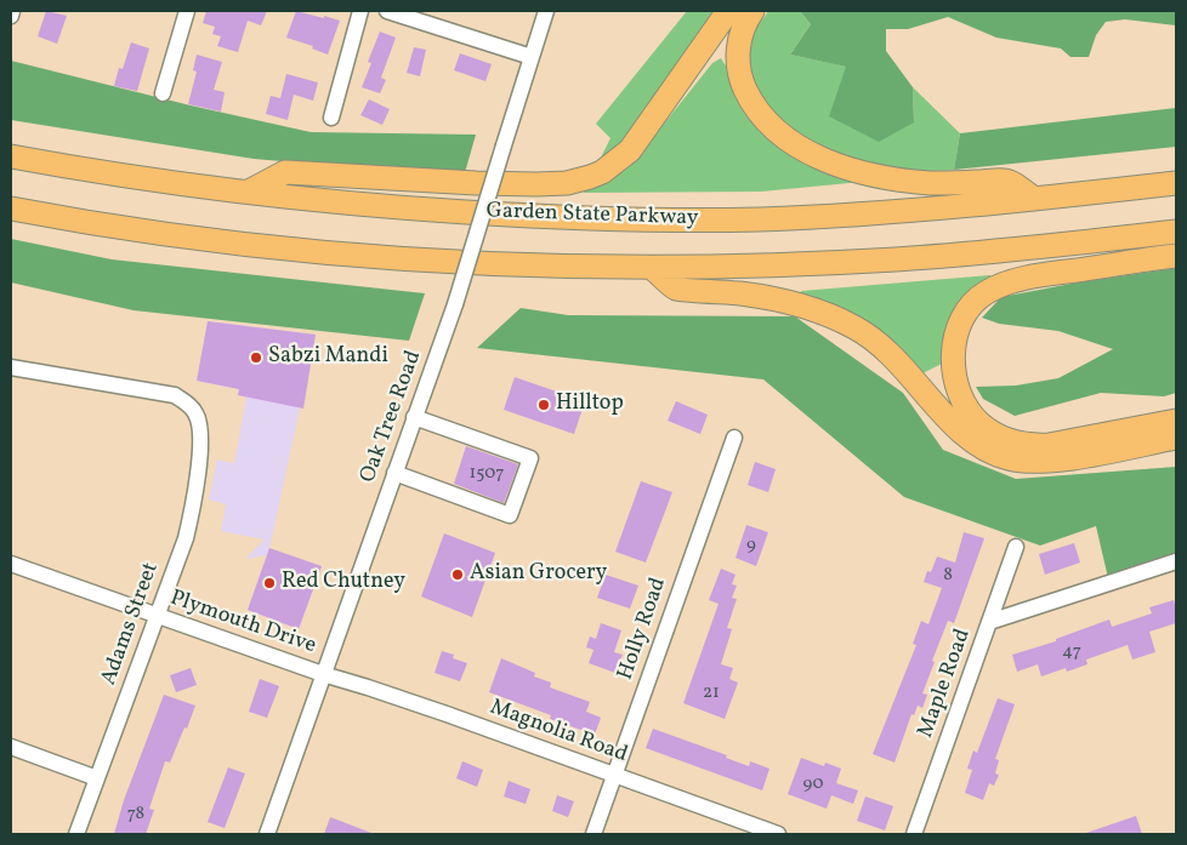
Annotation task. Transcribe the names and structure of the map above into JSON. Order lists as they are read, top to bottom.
{
  "streets": {
    "highway": ["Garden State Parkway"],
    "street": [
      "Oak Tree Road",
      "Plymouth Drive",
      "Adams Street",
      "Holly Road",
      "Maple Road",
      "Magnolia Road"
    ]
  },
  "crossings": [
    ["Oak Tree Road", "Plymouth Drive"],
    ["Oak Tree Road", "Magnolia Road"],
    ["Plymouth Drive", "Adams Street"],
    ["Plymouth Drive", "Magnolia Road"],
    ["Holly Road", "Magnolia Road"]
  ],
  "places": [
    "Sabzi Mandi",
    "Hilltop",
    "Asian Grocery",
    "Red Chutney"
  ],
  "house_numbers": [
    "1507",
    "9",
    "8",
    "47",
    "21",
    "90",
    "78"
  ]
}
